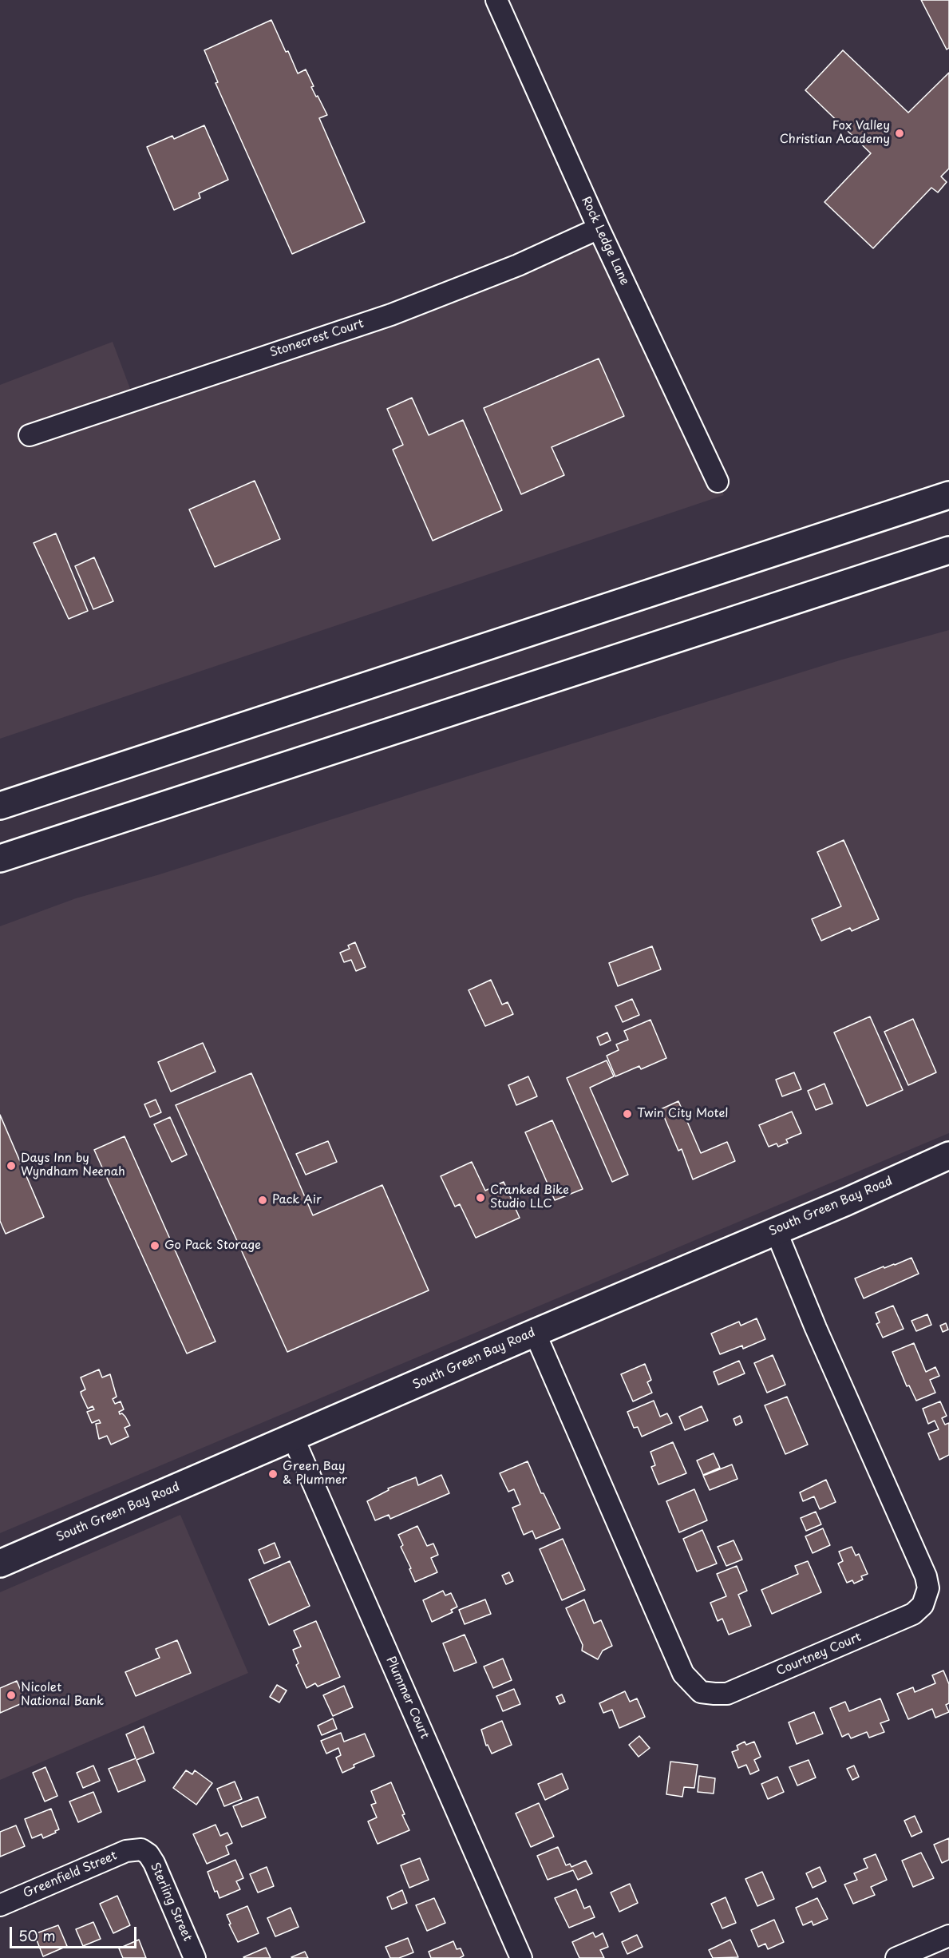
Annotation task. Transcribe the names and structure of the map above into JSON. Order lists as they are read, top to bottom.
{
  "streets": {
    "main road": ["South Green Bay Road"],
    "street": [
      "Rock Ledge Lane",
      "Stonecrest Court",
      "Courtney Court",
      "Plummer Court",
      "Greenfield Street",
      "Sterling Street"
    ]
  },
  "crossings": [
    ["Rock Ledge Lane", "Stonecrest Court"],
    ["South Green Bay Road", "Courtney Court"],
    ["South Green Bay Road", "Plummer Court"],
    ["Greenfield Street", "Sterling Street"]
  ],
  "places": [
    "Fox Valley Christian Academy",
    "Twin City Motel",
    "Days Inn by Wyndham Neenah",
    "Cranked Bike Studio LLC",
    "Pack Air",
    "Go Pack Storage",
    "Green Bay & Plummer",
    "Nicolet National Bank"
  ],
  "scale_bar": "50 m"
}
